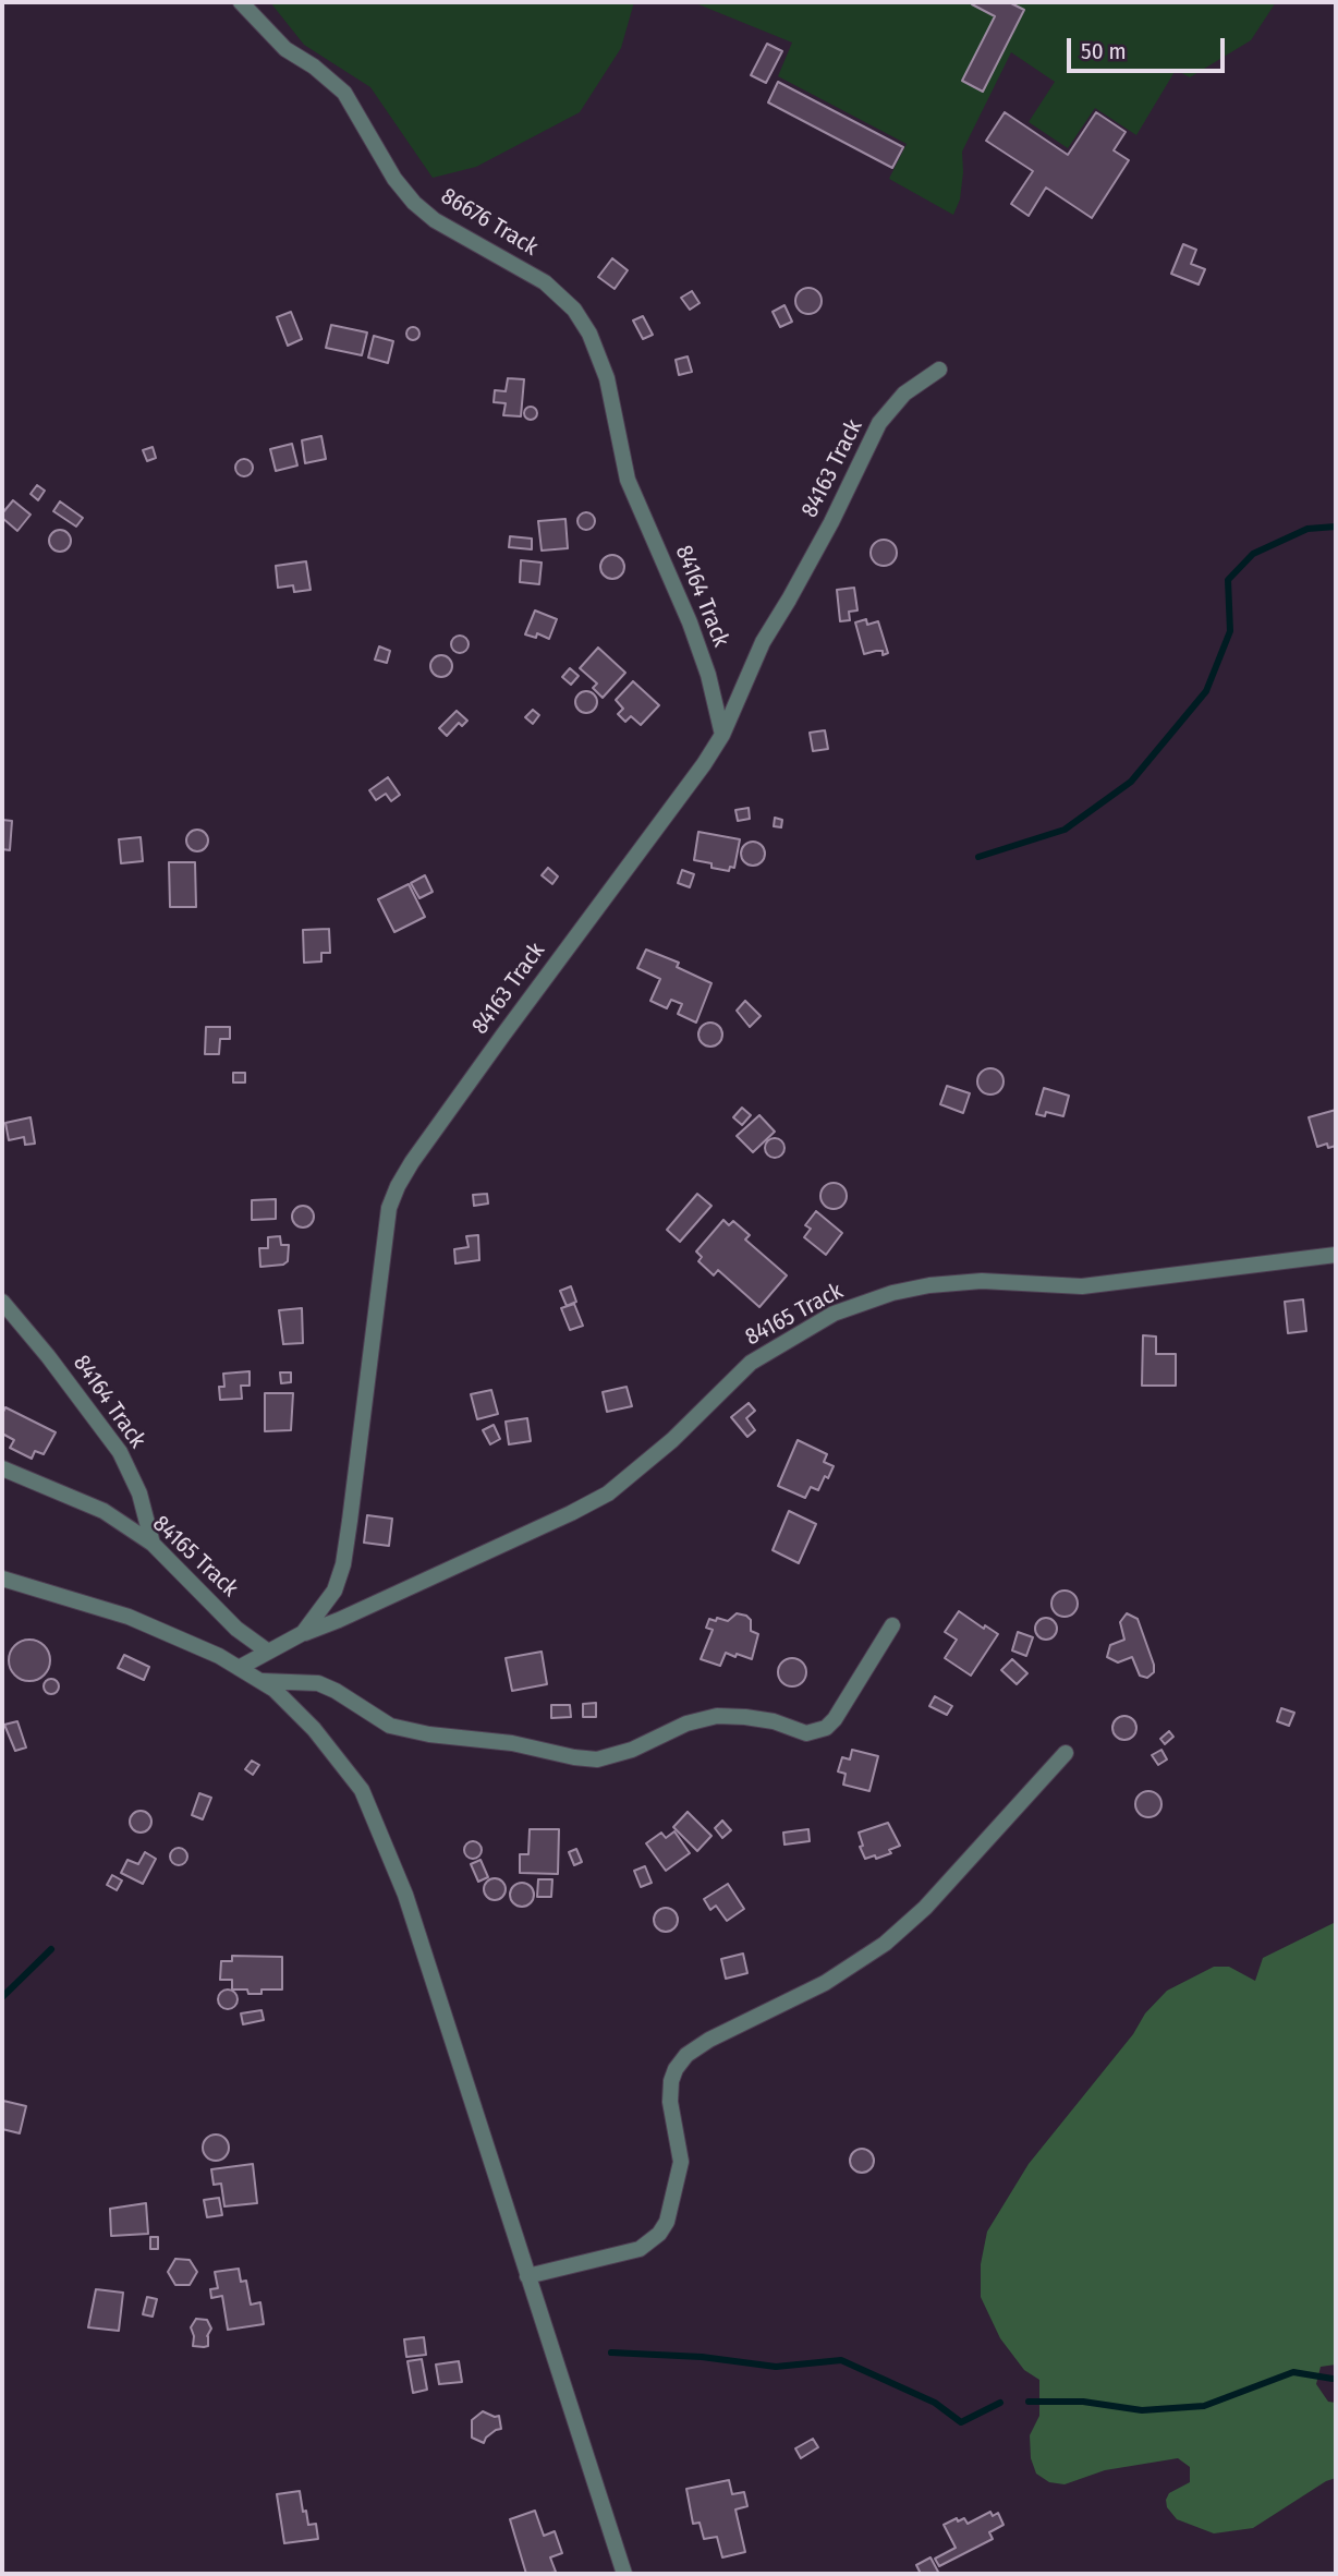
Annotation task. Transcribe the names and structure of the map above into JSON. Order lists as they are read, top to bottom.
{
  "streets": {
    "street": [
      "86676 Track",
      "84163 Track",
      "84164 Track",
      "84165 Track"
    ]
  },
  "crossings": [
    ["86676 Track", "84164 Track"],
    ["84163 Track", "84164 Track"],
    ["84163 Track", "84165 Track"],
    ["84164 Track", "84165 Track"]
  ],
  "scale_bar": "50 m"
}
